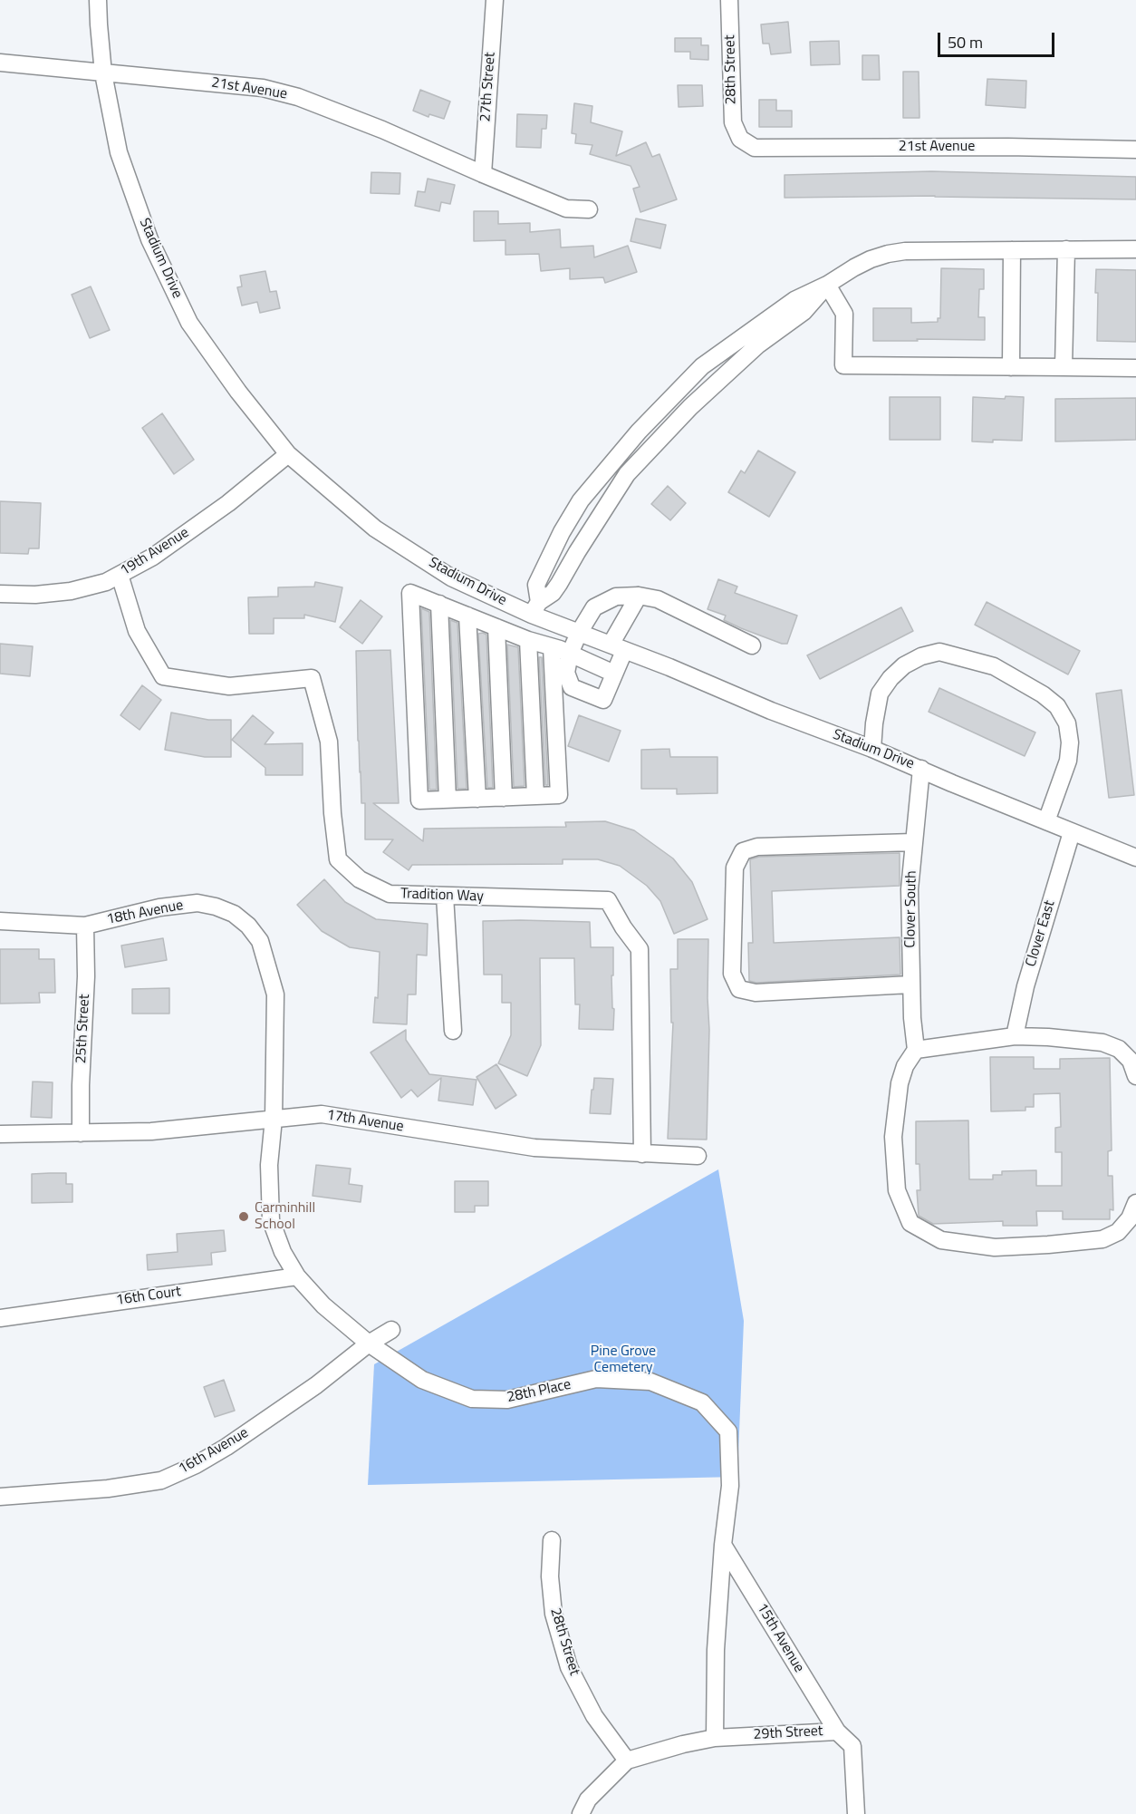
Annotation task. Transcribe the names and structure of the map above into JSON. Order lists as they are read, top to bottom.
{
  "streets": {
    "street": [
      "28th Street",
      "27th Street",
      "21st Avenue",
      "Stadium Drive",
      "19th Avenue",
      "Tradition Way",
      "Clover South",
      "18th Avenue",
      "Clover East",
      "25th Street",
      "17th Avenue",
      "16th Court",
      "28th Place",
      "16th Avenue",
      "15th Avenue",
      "29th Street"
    ]
  },
  "crossings": [
    ["28th Street", "21st Avenue"],
    ["27th Street", "21st Avenue"],
    ["21st Avenue", "Stadium Drive"],
    ["Stadium Drive", "19th Avenue"],
    ["Stadium Drive", "Clover South"],
    ["Stadium Drive", "Clover East"],
    ["19th Avenue", "Tradition Way"],
    ["Tradition Way", "17th Avenue"],
    ["18th Avenue", "25th Street"],
    ["18th Avenue", "17th Avenue"],
    ["18th Avenue", "28th Place"],
    ["25th Street", "17th Avenue"],
    ["17th Avenue", "28th Place"],
    ["16th Court", "28th Place"],
    ["28th Place", "16th Avenue"],
    ["28th Place", "15th Avenue"],
    ["28th Place", "29th Street"],
    ["15th Avenue", "29th Street"]
  ],
  "parks": ["Pine Grove Cemetery"],
  "places": ["Carminhill School"],
  "scale_bar": "50 m"
}
